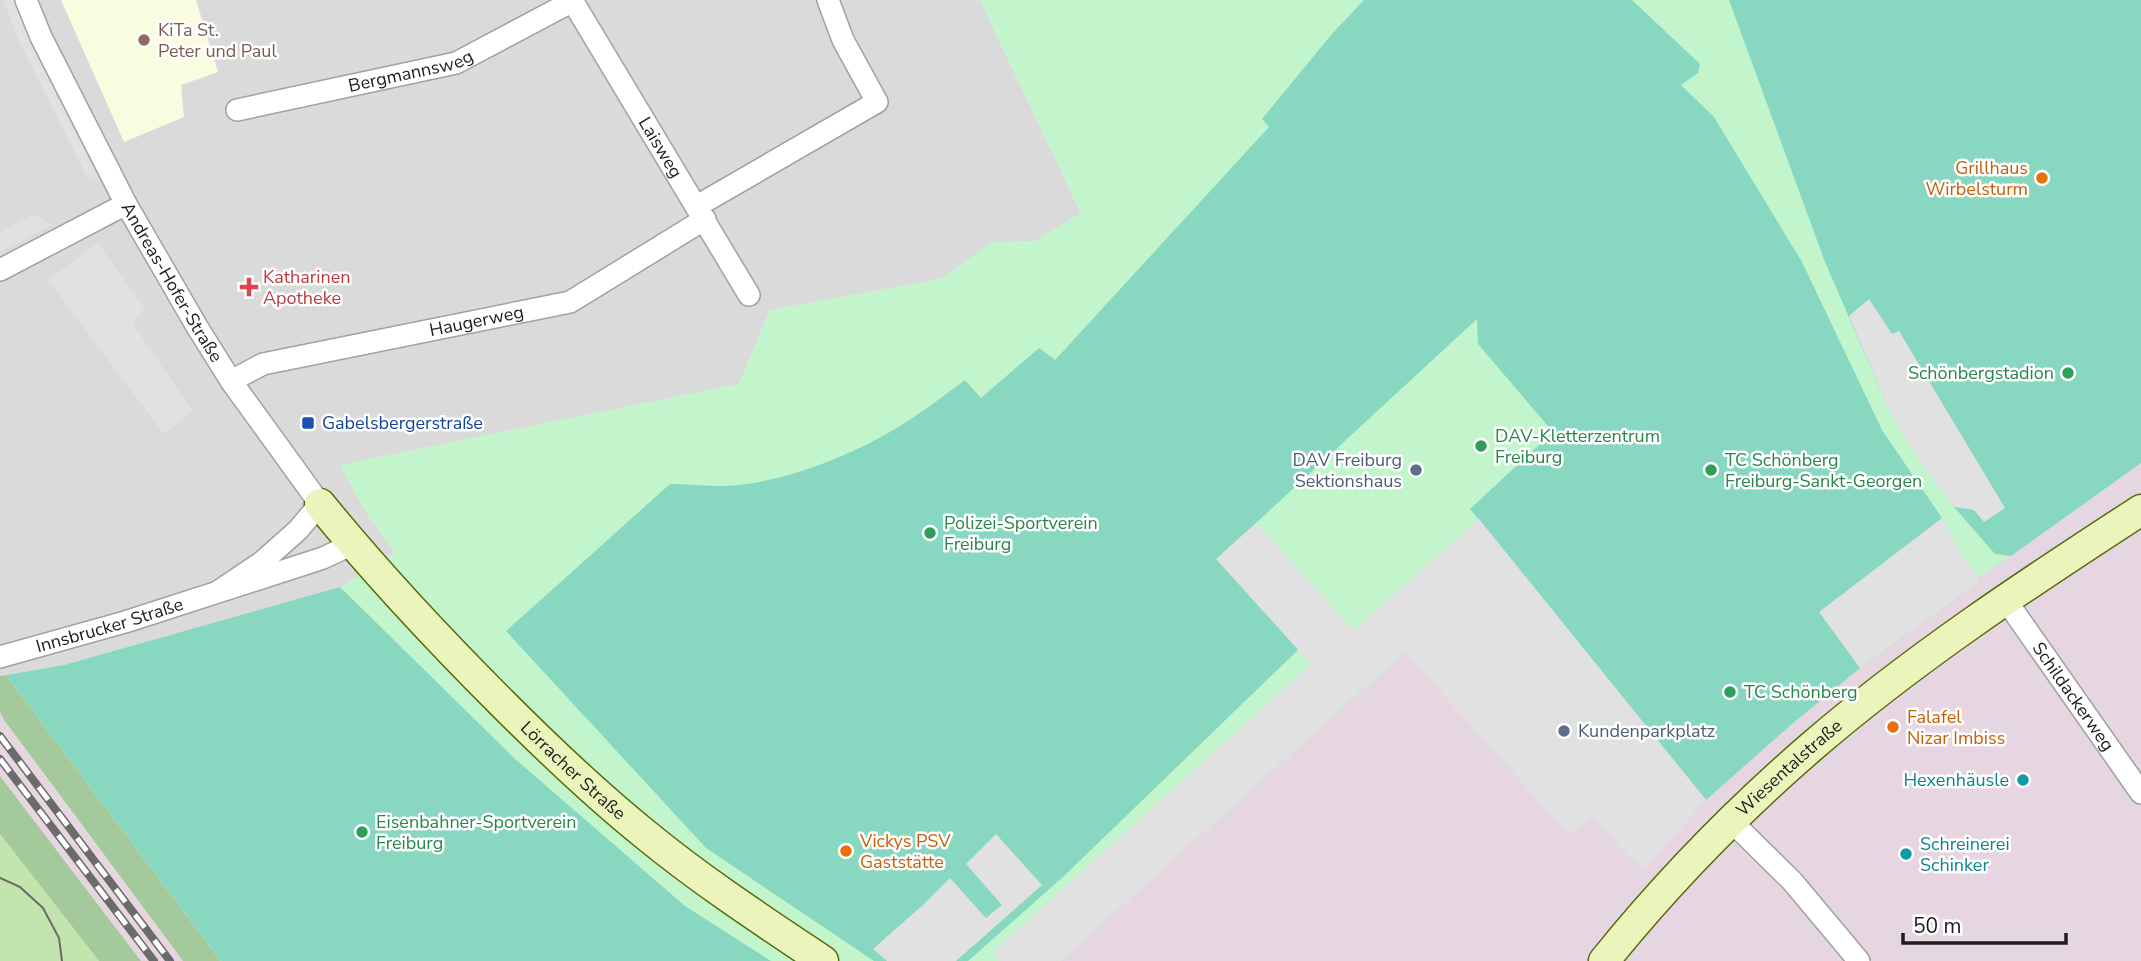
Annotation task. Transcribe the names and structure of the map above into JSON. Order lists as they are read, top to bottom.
{
  "streets": {
    "main road": ["Andreas-Hofer-Straße", "Wiesentalstraße", "Lörracher Straße"],
    "street": [
      "Bergmannsweg",
      "Laisweg",
      "Haugerweg",
      "Innsbrucker Straße",
      "Schildackerweg"
    ]
  },
  "crossings": [
    ["Bergmannsweg", "Laisweg"],
    ["Laisweg", "Haugerweg"],
    ["Andreas-Hofer-Straße", "Haugerweg"],
    ["Andreas-Hofer-Straße", "Innsbrucker Straße"],
    ["Andreas-Hofer-Straße", "Lörracher Straße"],
    ["Innsbrucker Straße", "Lörracher Straße"],
    ["Schildackerweg", "Wiesentalstraße"]
  ],
  "places": {
    "other": [
      "KiTa St. Peter und Paul",
      "Grillhaus Wirbelsturm",
      "Schönbergstadion",
      "DAV-Kletterzentrum Freiburg",
      "DAV Freiburg Sektionshaus",
      "TC Schönberg Freiburg-Sankt-Georgen",
      "Polizei-Sportverein Freiburg",
      "TC Schönberg",
      "Falafel Nizar Imbiss",
      "Kundenparkplatz",
      "Hexenhäusle",
      "Eisenbahner-Sportverein Freiburg",
      "Vickys PSV Gaststätte",
      "Schreinerei Schinker"
    ],
    "health": ["Katharinen Apotheke"],
    "transit": ["Gabelsbergerstraße"]
  },
  "scale_bar": "50 m"
}
